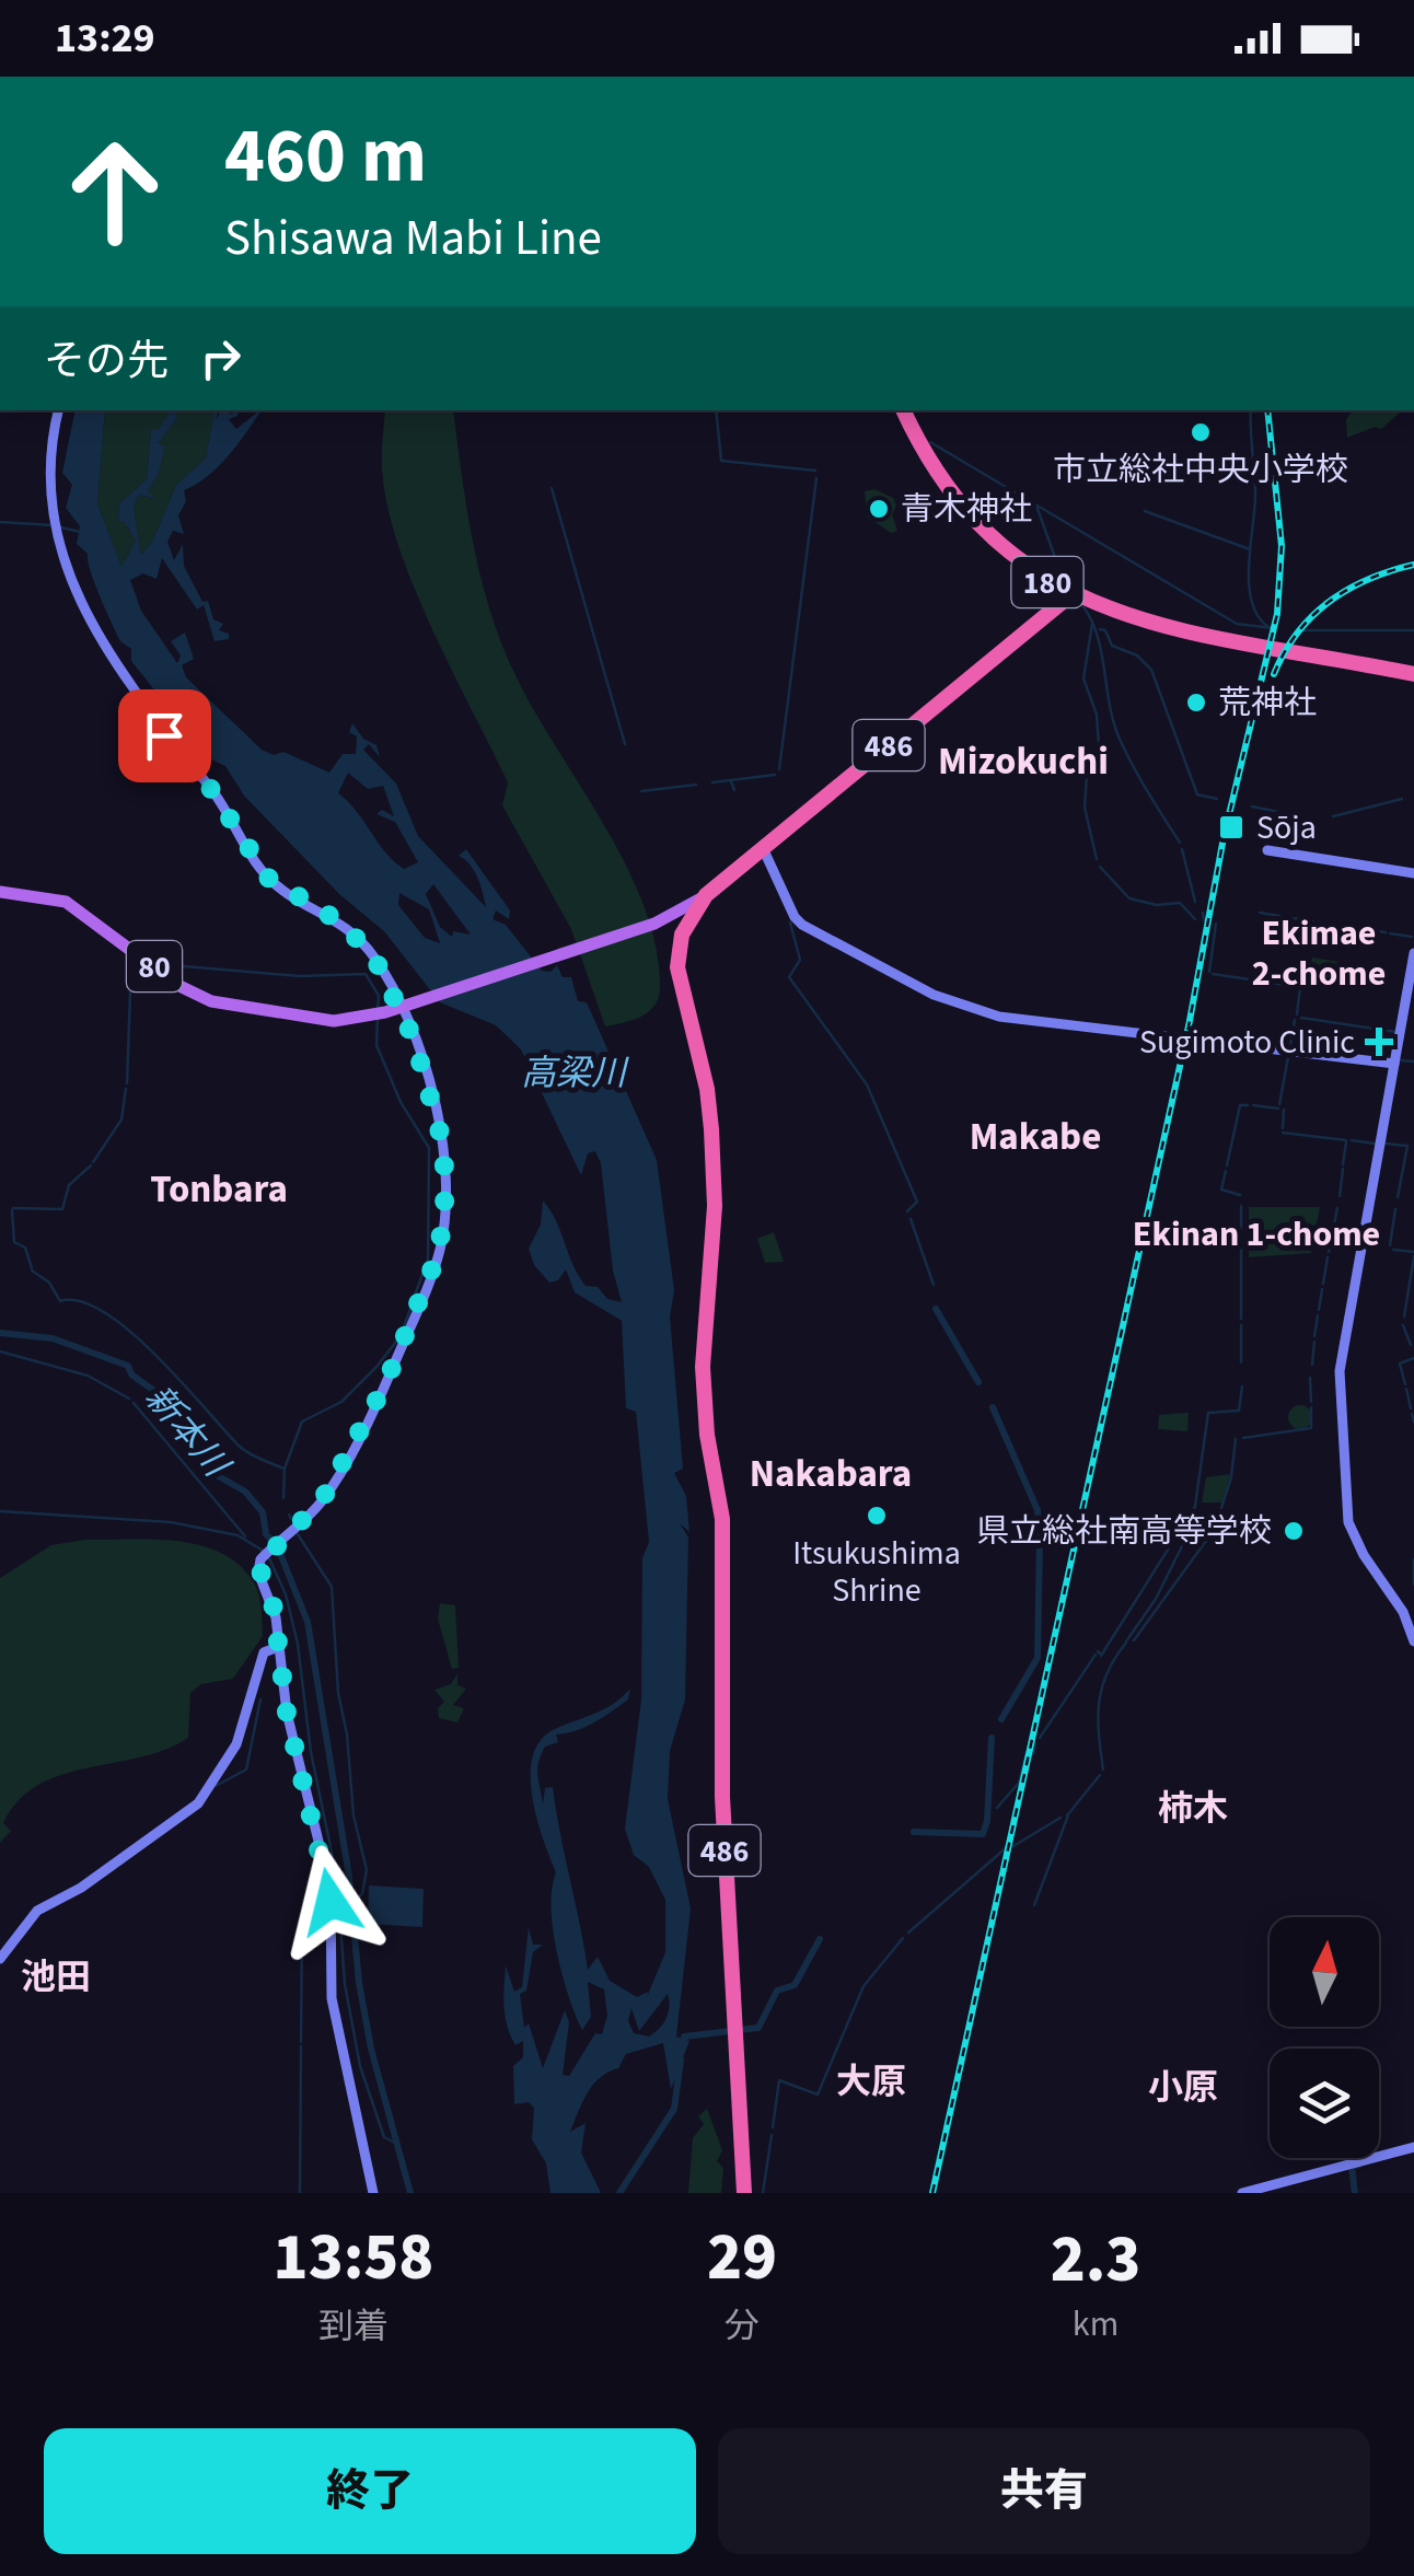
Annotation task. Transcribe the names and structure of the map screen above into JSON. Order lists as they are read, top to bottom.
{
  "streets": {
    "highway": ["180", "486"],
    "main road": ["80"]
  },
  "crossings": [
    ["180", "486"],
    ["486", "80"]
  ],
  "districts": [
    "Mizokuchi",
    "Ekimae 2-chome",
    "Makabe",
    "Tonbara",
    "Ekinan 1-chome",
    "Nakabara",
    "柿木",
    "池田",
    "大原",
    "小原"
  ],
  "water": ["高梁川", "新本川"],
  "places": {
    "other": [
      "市立総社中央小学校",
      "青木神社",
      "荒神社",
      "Itsukushima Shrine",
      "県立総社南高等学校"
    ],
    "transit": ["Sōja"],
    "health": ["Sugimoto Clinic"]
  },
  "north": "top",
  "page": {
    "status": "13:29",
    "turn": ["460 m", "Shisawa Mabi Line"],
    "then": "その先",
    "eta": [
      "13:58",
      "到着",
      "29",
      "分",
      "2.3",
      "km"
    ],
    "buttons": ["終了", "共有"]
  }
}
